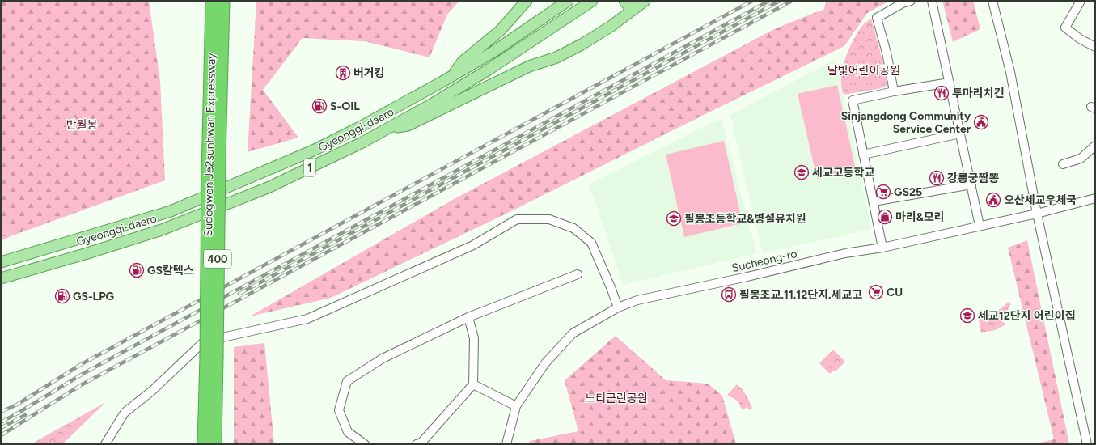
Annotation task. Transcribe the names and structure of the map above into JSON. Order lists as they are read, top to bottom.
{
  "streets": {
    "highway": ["Sudogwon Je2sunhwan Expressway", "400"],
    "main road": ["Gyeonggi-daero", "1"],
    "street": ["Sucheong-ro"]
  },
  "parks": ["달빛어린이공원", "반월봉", "느티근린공원"],
  "places": {
    "building": ["버거킹"],
    "restaurant": ["투마리치킨", "강릉궁짬뽕"],
    "fuel station": ["S-OIL", "GS칼텍스", "GS-LPG"],
    "public building": ["Sinjangdong Community Service Center", "오산세교우체국"],
    "school or university": ["세교고등학교", "필봉초등학교&병설유치원", "세교12단지 어린이집"],
    "supermarket": ["GS25", "CU"],
    "shop": ["마리&모리"],
    "bus stop": ["필봉초교.11.12단지.세교고"]
  }
}
